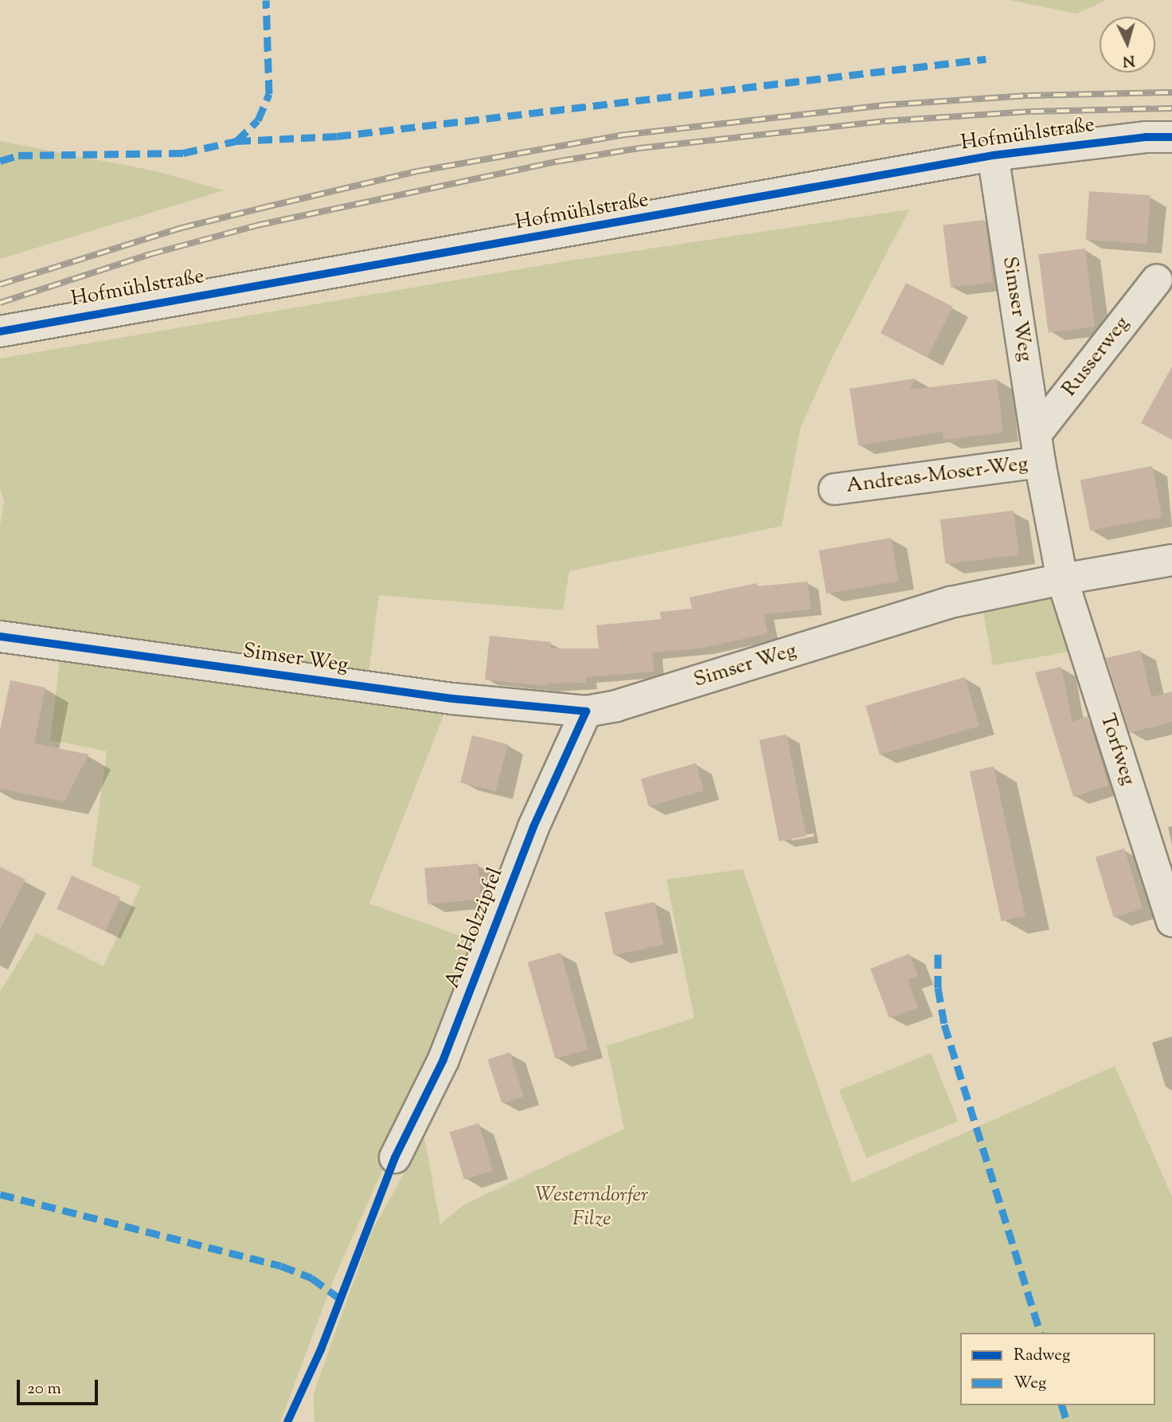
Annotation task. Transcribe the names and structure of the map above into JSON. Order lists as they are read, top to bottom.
{
  "streets": {
    "street": [
      "Hofmühlstraße",
      "Simser Weg",
      "Russerweg",
      "Andreas-Moser-Weg",
      "Torfweg",
      "Am Holzzipfel"
    ]
  },
  "crossings": [
    ["Hofmühlstraße", "Simser Weg"],
    ["Simser Weg", "Russerweg"],
    ["Simser Weg", "Andreas-Moser-Weg"],
    ["Simser Weg", "Torfweg"],
    ["Simser Weg", "Am Holzzipfel"],
    ["Russerweg", "Andreas-Moser-Weg"]
  ],
  "parks": ["Westerndorfer Filze"],
  "legend": ["Radweg", "Weg"],
  "scale_bar": "20 m",
  "north": "bottom"
}
